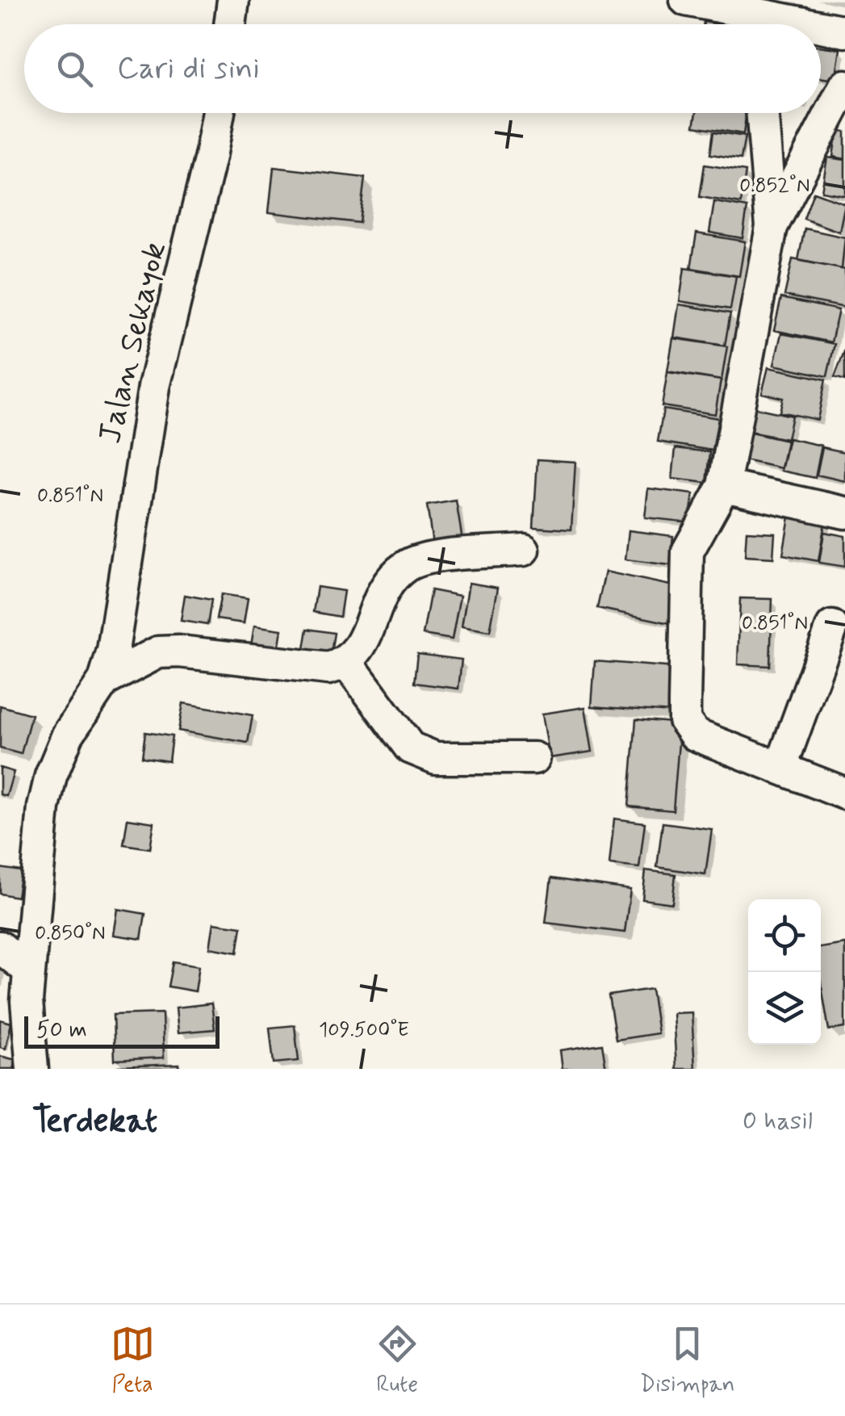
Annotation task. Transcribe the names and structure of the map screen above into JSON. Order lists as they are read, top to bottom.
{
  "streets": {
    "street": ["Jalan Sekayok"]
  },
  "scale_bar": "50 m",
  "page": {
    "search": "Cari di sini",
    "scale": "50 m",
    "heading": ["Terdekat", "0 hasil"],
    "nav": ["Peta", "Rute", "Disimpan"]
  },
  "coordinates": [
    "0.852°N",
    "0.851°N",
    "0.850°N",
    "109.500°E"
  ]
}
